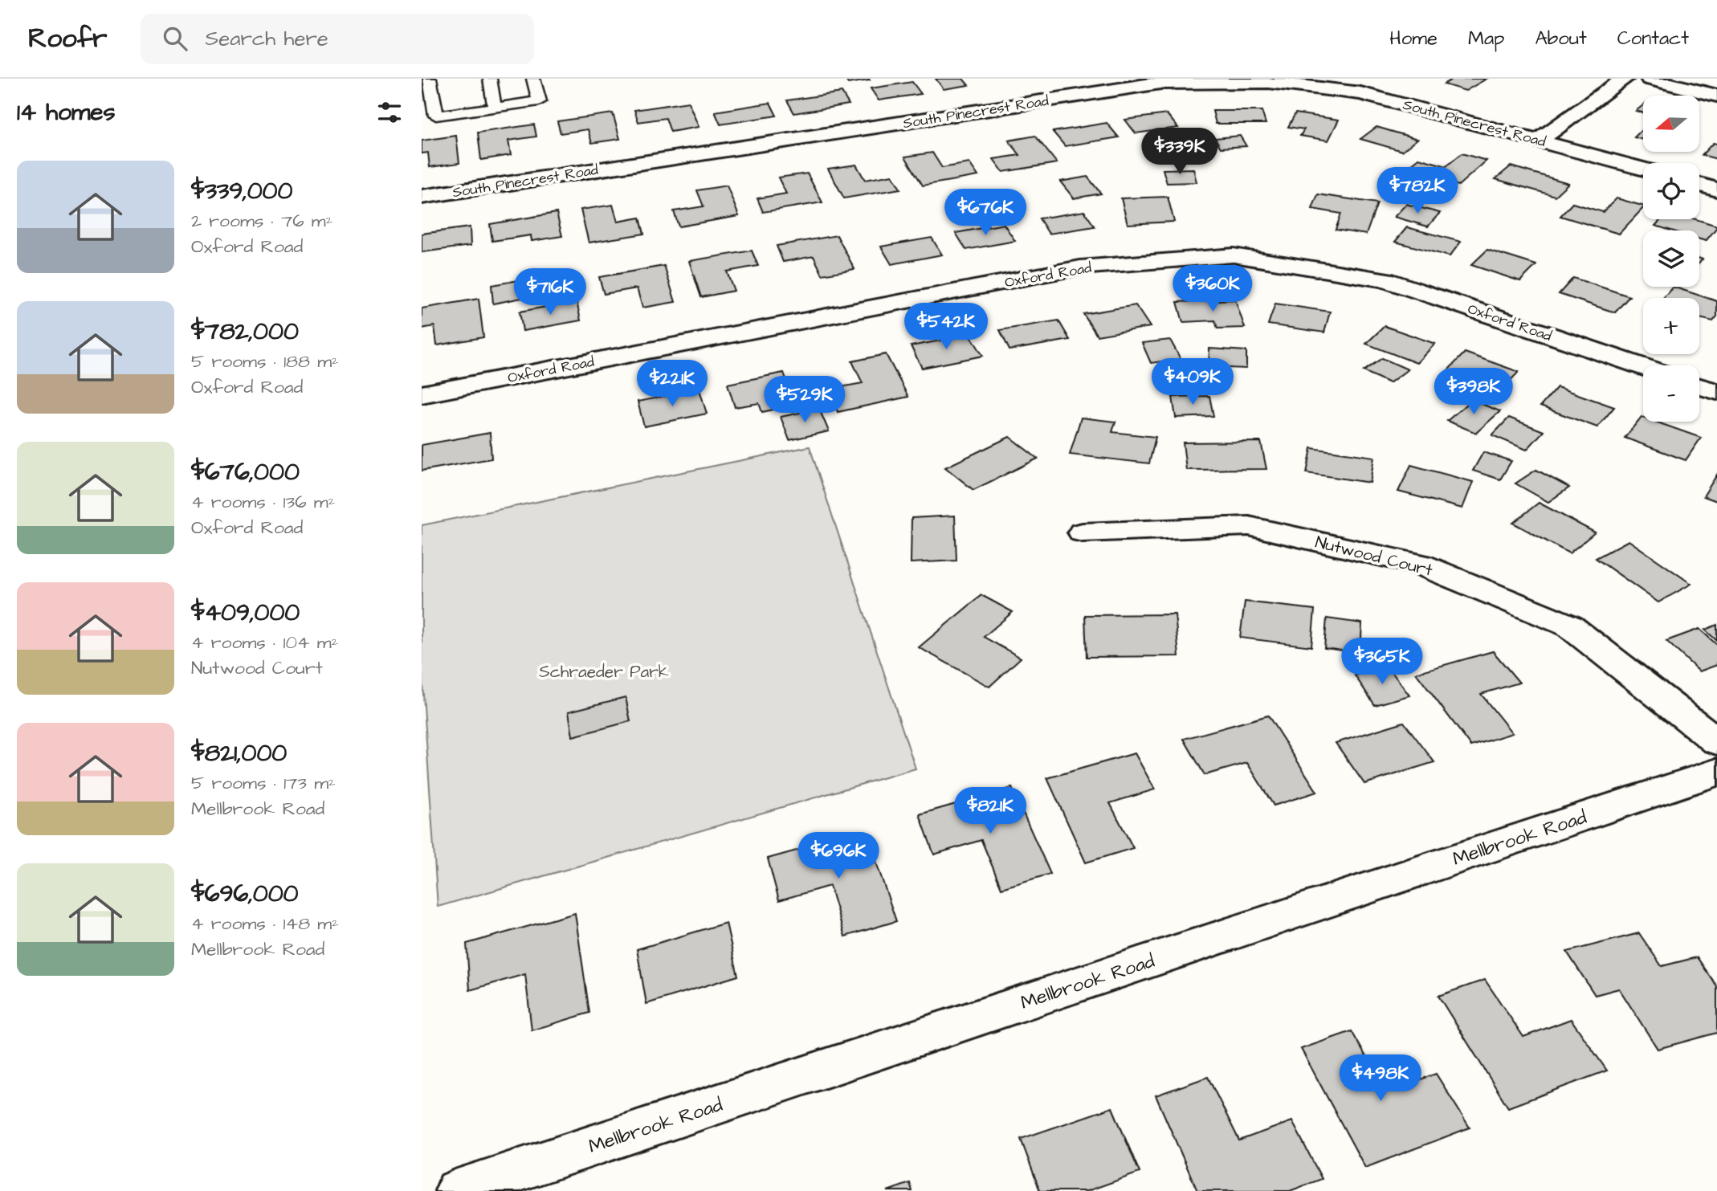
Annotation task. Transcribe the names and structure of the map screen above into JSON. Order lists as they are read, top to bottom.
{
  "streets": {
    "street": [
      "South Pinecrest Road",
      "Oxford Road",
      "Nutwood Court",
      "Mellbrook Road"
    ]
  },
  "parks": ["Schraeder Park"],
  "north": "left",
  "page": {
    "header": "Roofr",
    "search": "Search here",
    "nav": [
      "Home",
      "Map",
      "About",
      "Contact"
    ],
    "heading": "14 homes",
    "map_buttons": ["+", "−"],
    "price": [
      "$339K",
      "$782K",
      "$676K",
      "$360K",
      "$716K",
      "$542K",
      "$409K",
      "$221K",
      "$398K",
      "$529K",
      "$365K",
      "$821K",
      "$696K",
      "$498K"
    ],
    "list": [
      {
        "name": "$339,000",
        "note": "2 rooms · 76 m² · Oxford Road"
      },
      {
        "name": "$782,000",
        "note": "5 rooms · 188 m² · Oxford Road"
      },
      {
        "name": "$676,000",
        "note": "4 rooms · 136 m² · Oxford Road"
      },
      {
        "name": "$409,000",
        "note": "4 rooms · 104 m² · Nutwood Court"
      },
      {
        "name": "$821,000",
        "note": "5 rooms · 173 m² · Mellbrook Road"
      },
      {
        "name": "$696,000",
        "note": "4 rooms · 148 m² · Mellbrook Road"
      }
    ]
  }
}
